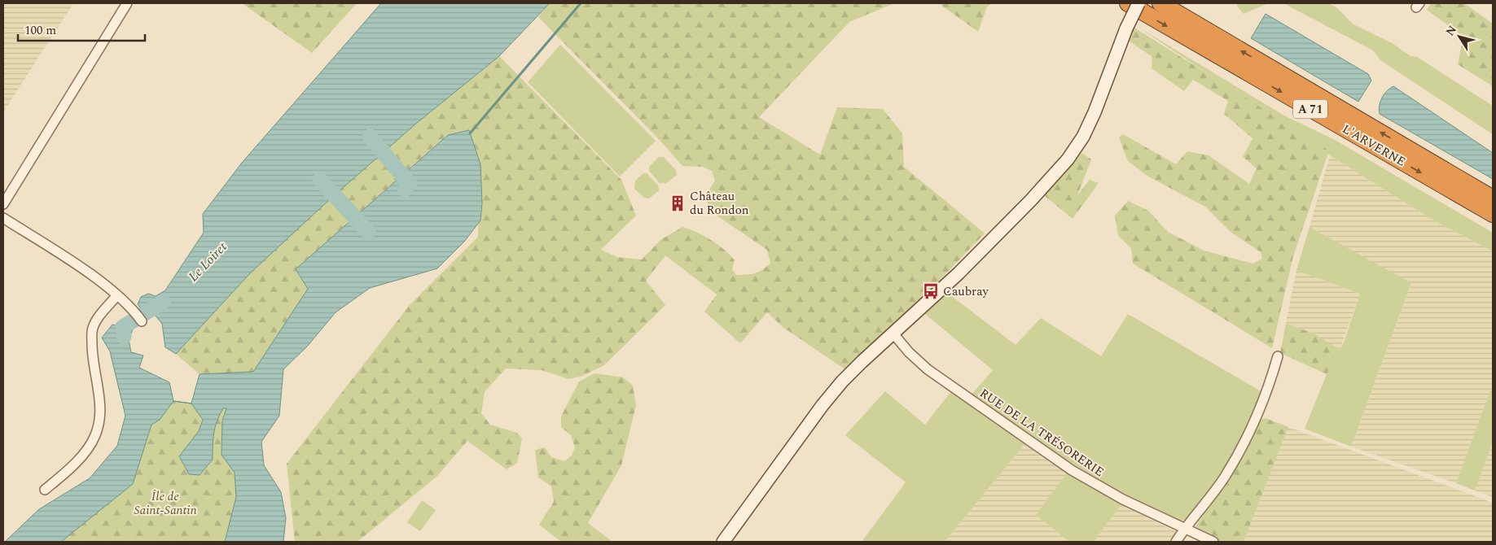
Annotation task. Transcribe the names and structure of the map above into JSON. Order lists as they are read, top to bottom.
{
  "streets": {
    "highway": ["A 71", "L'ARVERNE"],
    "street": ["RUE DE LA TRÉSORERIE"]
  },
  "water": ["Le Loiret"],
  "parks": ["Île de Saint-Santin"],
  "places": {
    "building": ["Château du Rondon"],
    "bus stop": ["Caubray"]
  },
  "scale_bar": "100 m",
  "north": "top left"
}
